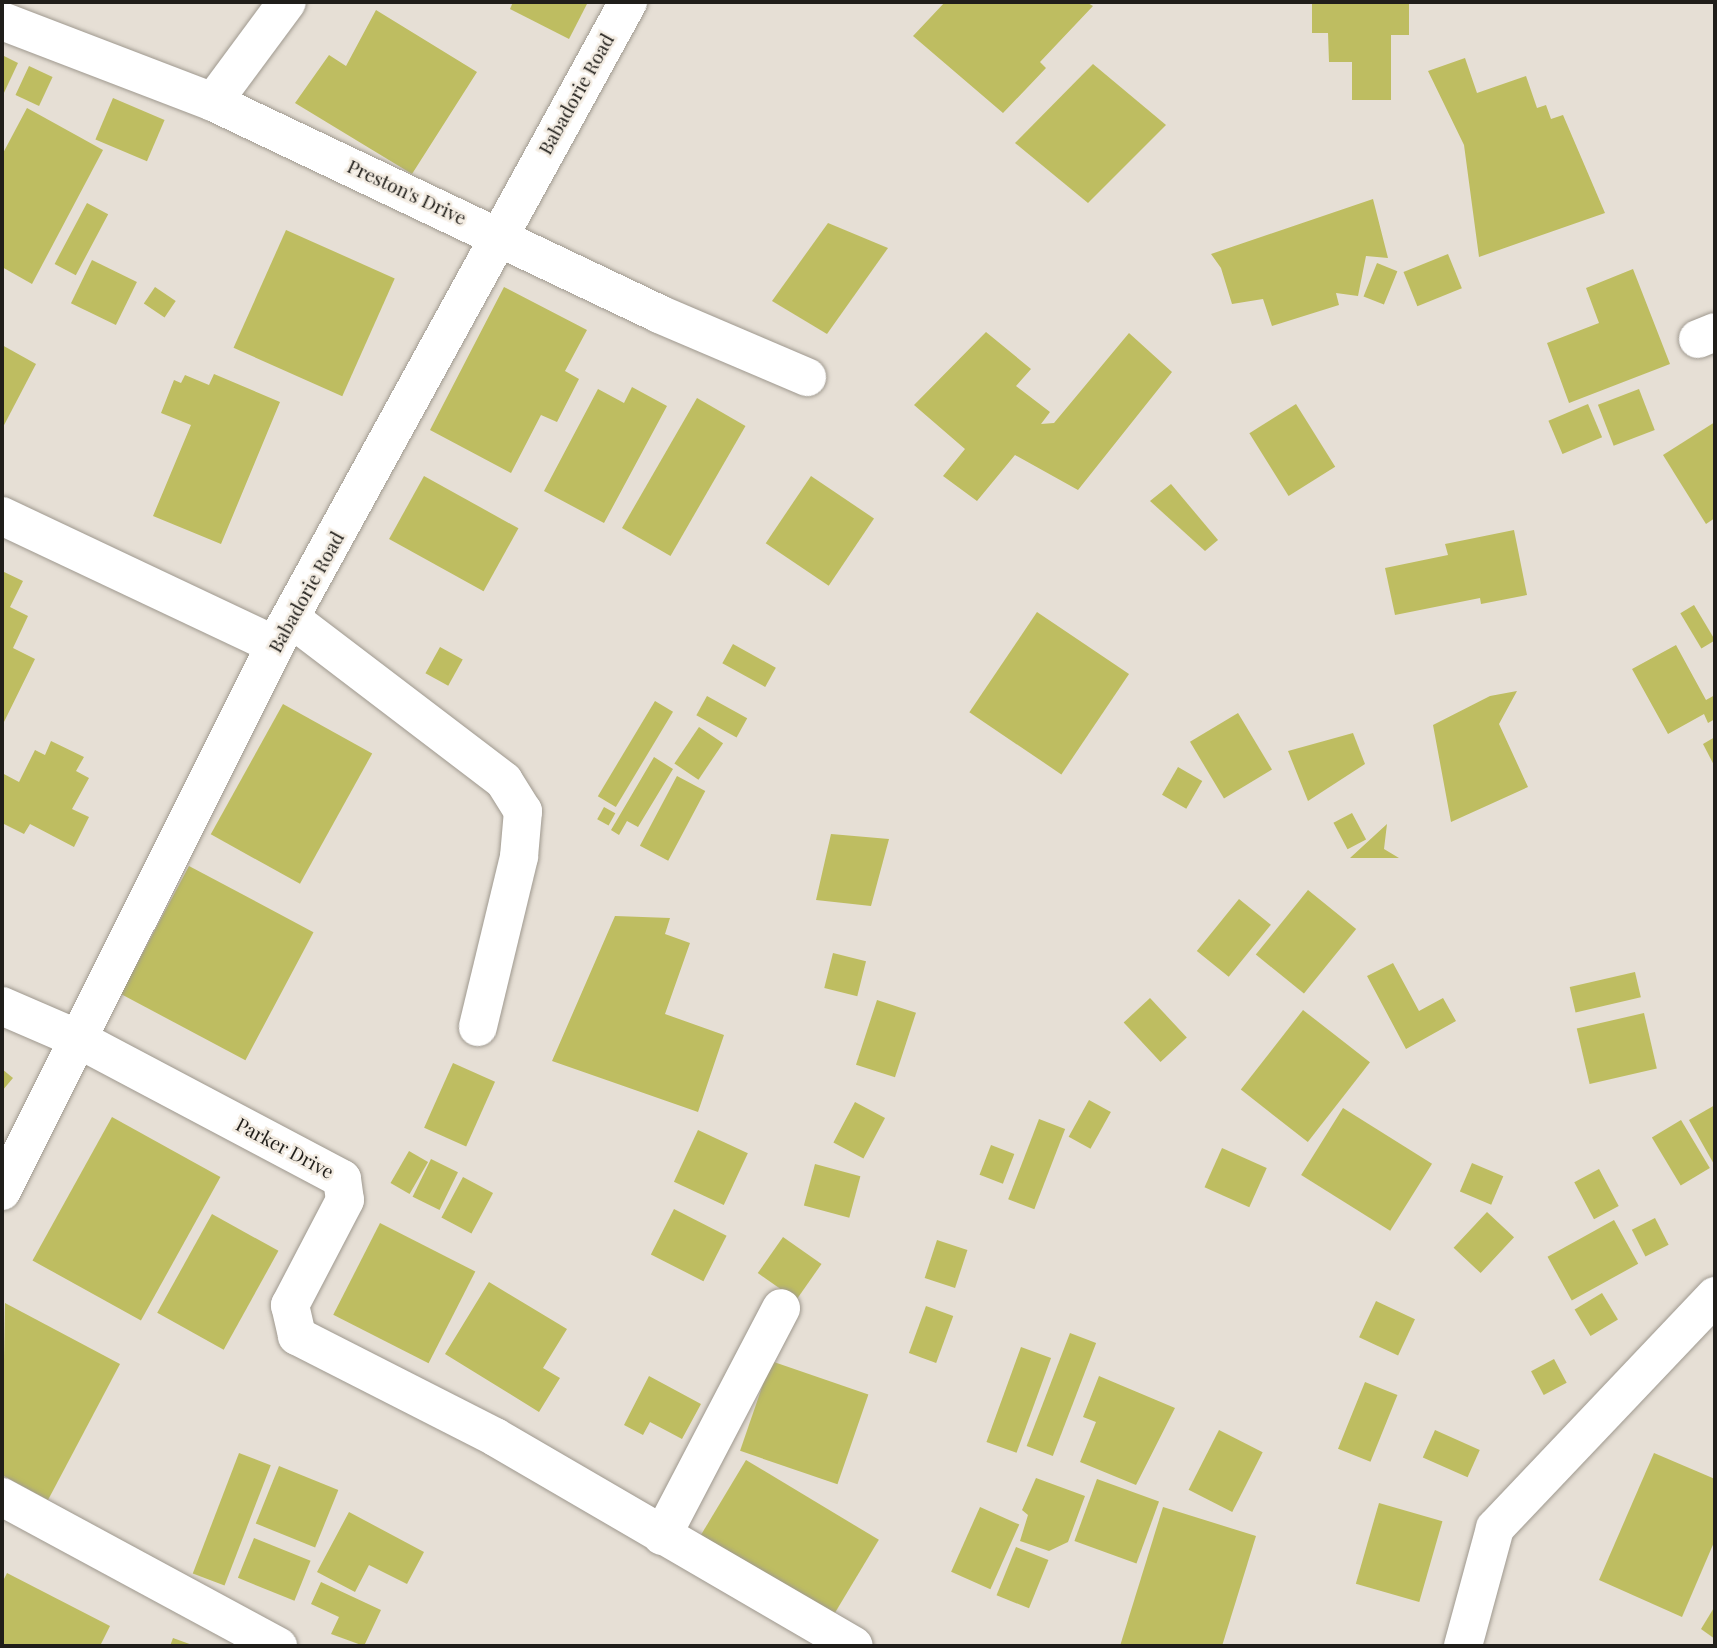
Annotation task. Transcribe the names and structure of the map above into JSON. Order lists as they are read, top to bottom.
{
  "streets": {
    "street": ["Babadorie Road", "Preston's Drive", "Parker Drive"]
  },
  "crossings": [
    ["Babadorie Road", "Preston's Drive"],
    ["Babadorie Road", "Parker Drive"]
  ]
}
